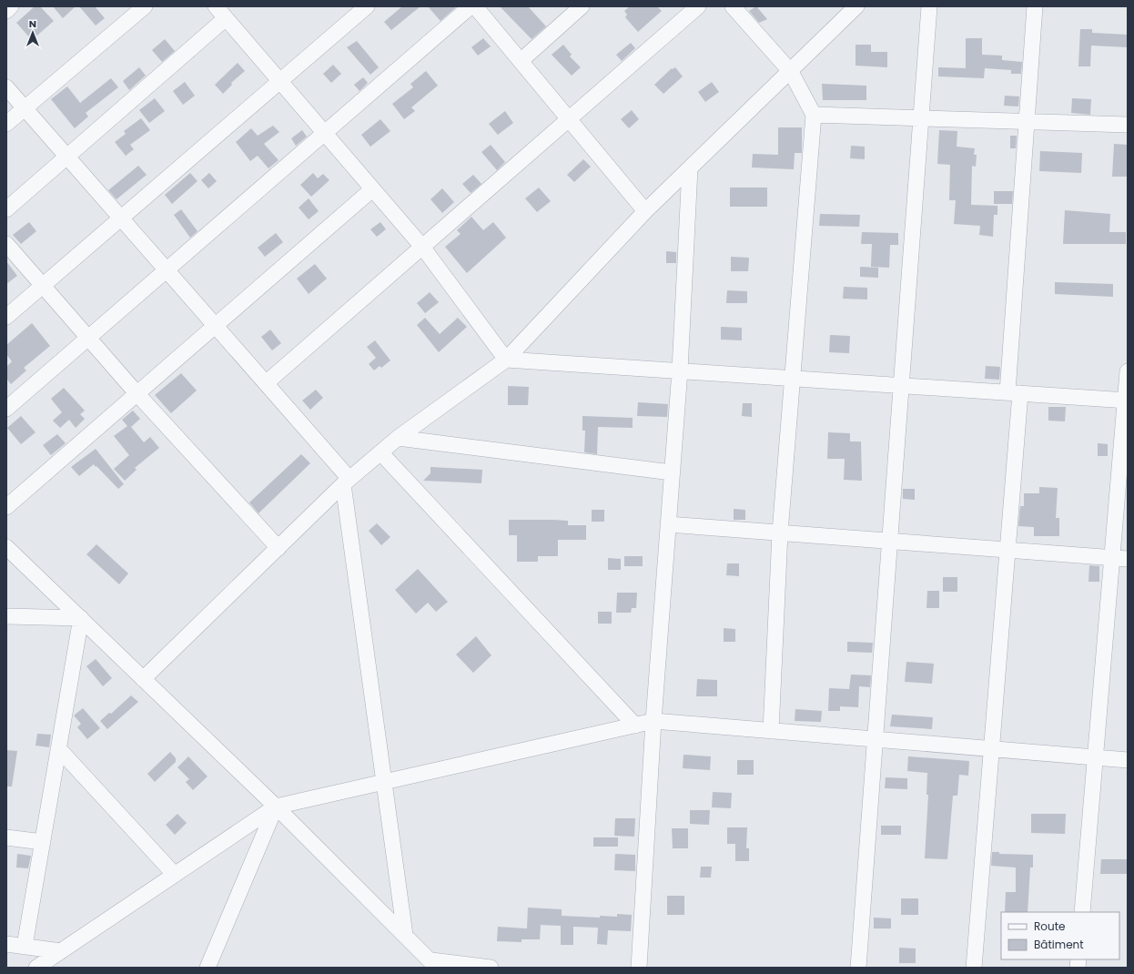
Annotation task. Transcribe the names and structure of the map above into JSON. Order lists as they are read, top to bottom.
{
  "legend": ["Route", "Bâtiment"],
  "north": "top"
}
